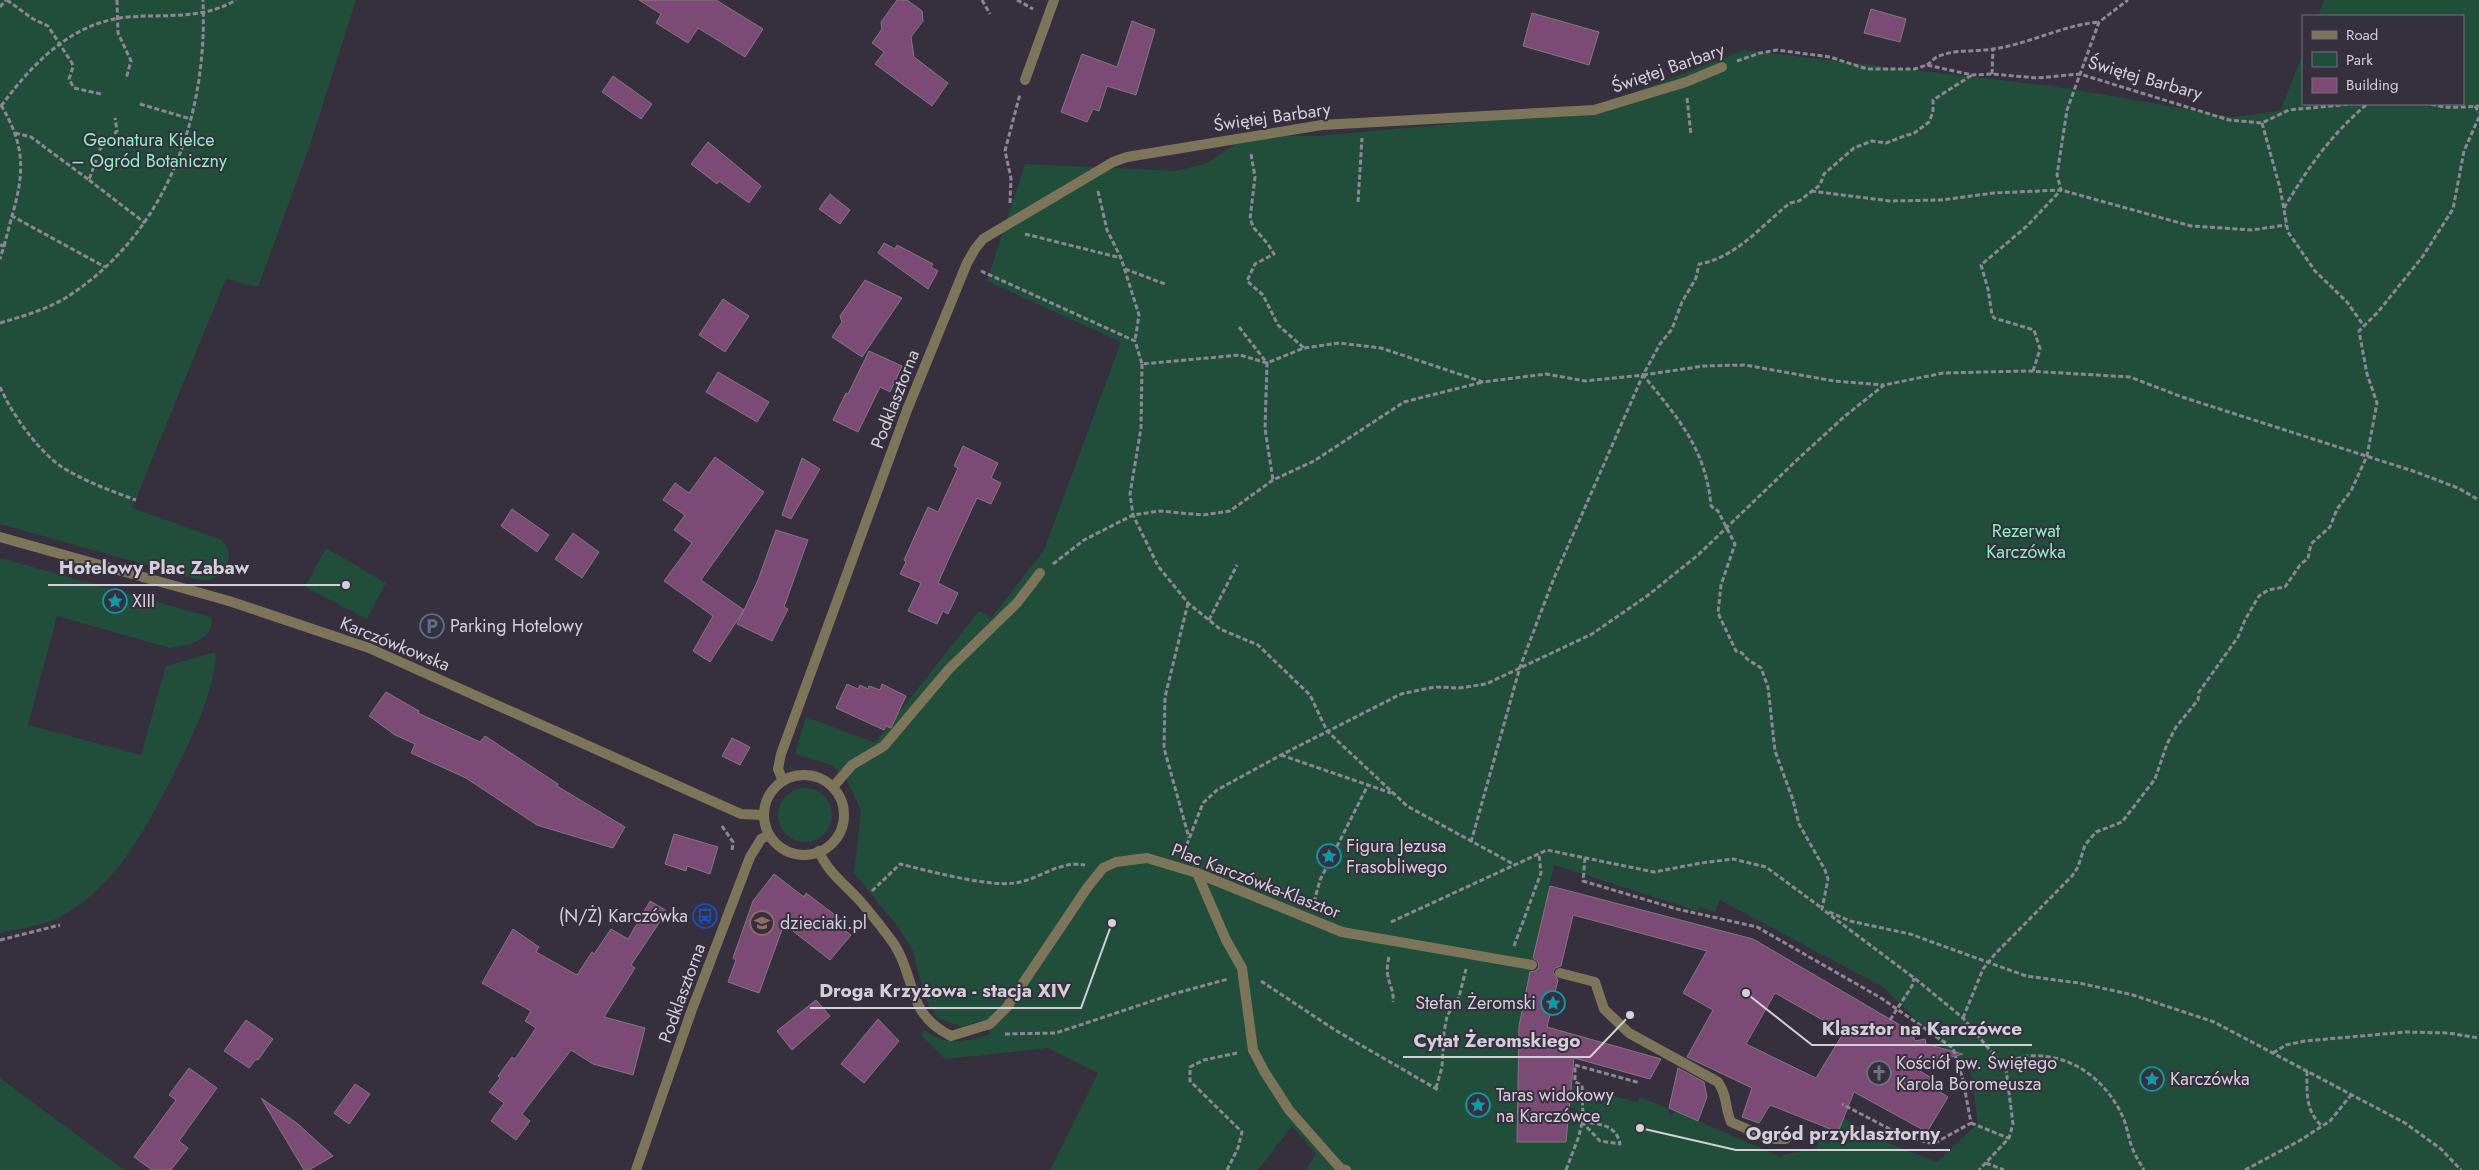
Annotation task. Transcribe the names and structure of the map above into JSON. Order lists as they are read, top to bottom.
{
  "streets": {
    "street": [
      "Świętej Barbary",
      "Podklasztorna",
      "Karczówkowska",
      "Plac Karczówka-Klasztor"
    ]
  },
  "crossings": [
    ["Świętej Barbary", "Podklasztorna"],
    ["Podklasztorna", "Karczówkowska"]
  ],
  "parks": ["Geonatura Kielce – Ogród Botaniczny", "Rezerwat Karczówka"],
  "places": {
    "other": [
      "Hotelowy Plac Zabaw",
      "Droga Krzyżowa - stacja XIV",
      "Klasztor na Karczówce",
      "Cytat Żeromskiego",
      "Ogród przyklasztorny"
    ],
    "place": [
      "XIII",
      "Figura Jezusa Frasobliwego",
      "Stefan Żeromski",
      "Karczówka",
      "Taras widokowy na Karczówce"
    ],
    "parking": ["Parking Hotelowy"],
    "bus stop": ["(N/Ż) Karczówka"],
    "school or university": ["dzieciaki.pl"],
    "church": ["Kościół pw. Świętego Karola Boromeusza"]
  },
  "legend": ["Road", "Park", "Building"]
}
